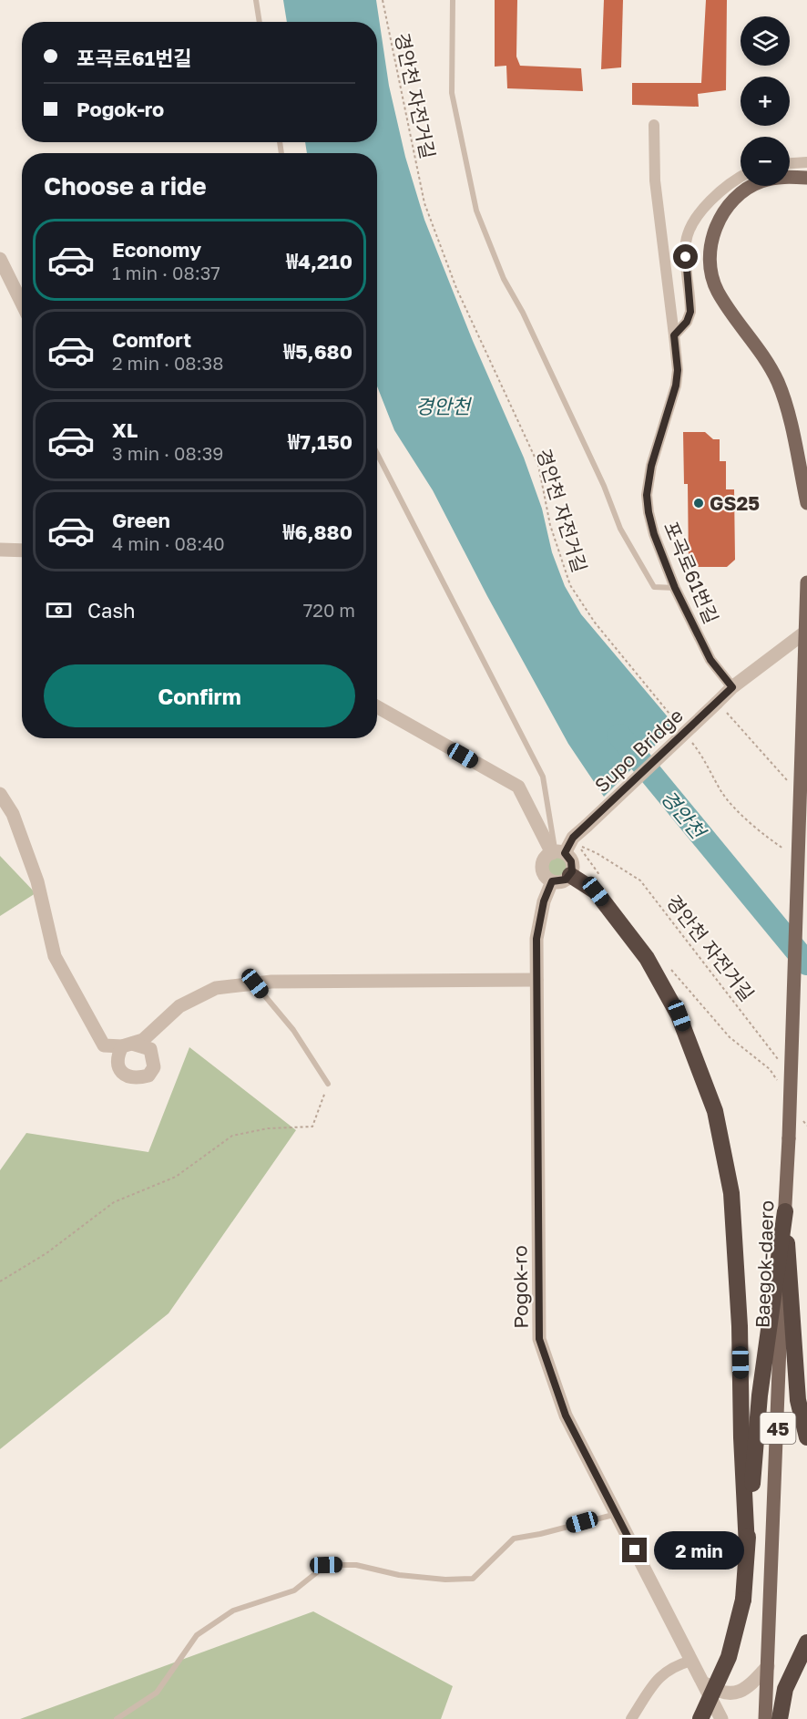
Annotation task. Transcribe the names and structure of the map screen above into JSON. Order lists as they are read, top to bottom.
{
  "streets": {
    "main road": ["Baegok-daero", "45"],
    "street": ["포곡로61번길", "Supo Bridge", "Pogok-ro"],
    "path": ["경안천 자전거길"]
  },
  "crossings": [
    ["Supo Bridge", "Pogok-ro"],
    ["Baegok-daero", "45"]
  ],
  "water": ["경안천"],
  "places": ["GS25"],
  "page": {
    "map_buttons": ["+", "−"],
    "banner": ["포곡로61번길", "Pogok-ro"],
    "heading": "Choose a ride",
    "list": [
      {
        "name": "Economy",
        "note": "1 min · 08:37",
        "value": "₩4,210"
      },
      {
        "name": "Comfort",
        "note": "2 min · 08:38",
        "value": "₩5,680"
      },
      {
        "name": "XL",
        "note": "3 min · 08:39",
        "value": "₩7,150"
      },
      {
        "name": "Green",
        "note": "4 min · 08:40",
        "value": "₩6,880"
      }
    ],
    "pay": ["Cash", "720 m"],
    "buttons": "Confirm",
    "bubble": "2 min"
  }
}
